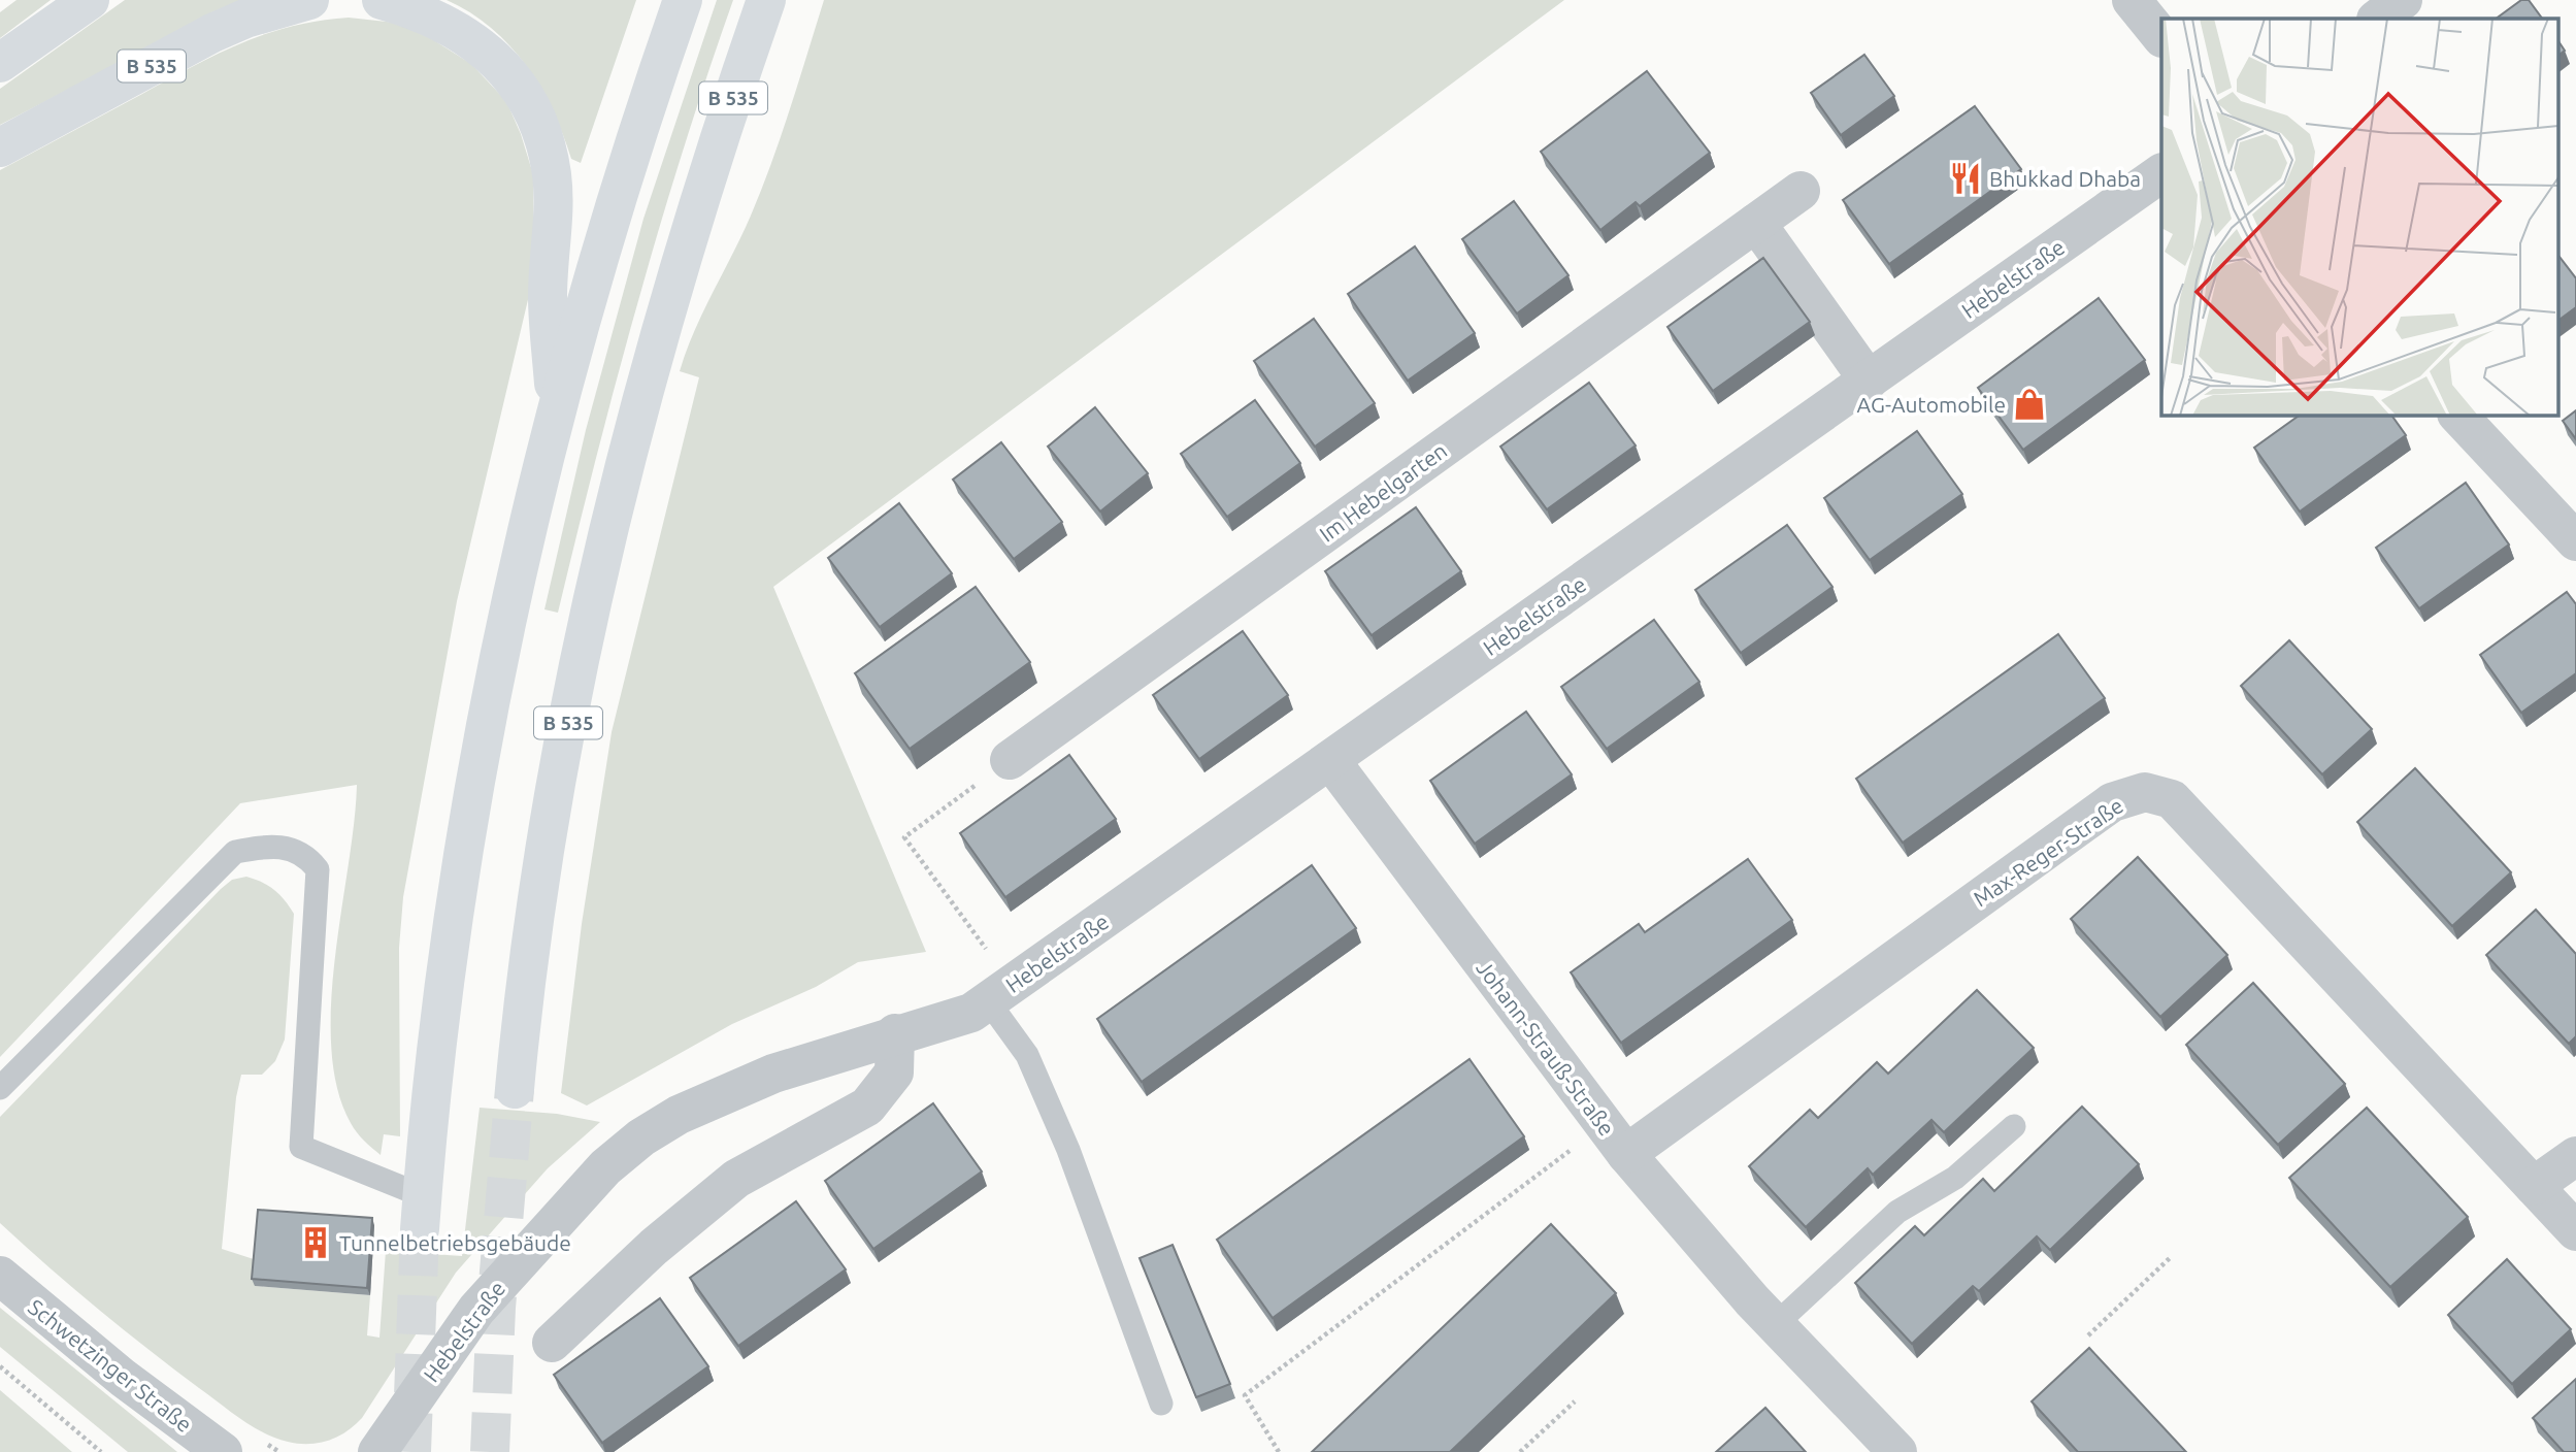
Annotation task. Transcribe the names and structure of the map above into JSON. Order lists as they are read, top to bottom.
{
  "streets": {
    "highway": ["B 535"],
    "street": [
      "Hebelstraße",
      "Im Hebelgarten",
      "Max-Reger-Straße",
      "Johann-Strauß-Straße",
      "Schwetzinger Straße"
    ]
  },
  "crossings": [
    ["Hebelstraße", "Johann-Strauß-Straße"],
    ["Max-Reger-Straße", "Johann-Strauß-Straße"]
  ],
  "places": {
    "restaurant": ["Bhukkad Dhaba"],
    "shop": ["AG-Automobile"],
    "building": ["Tunnelbetriebsgebäude"]
  }
}
